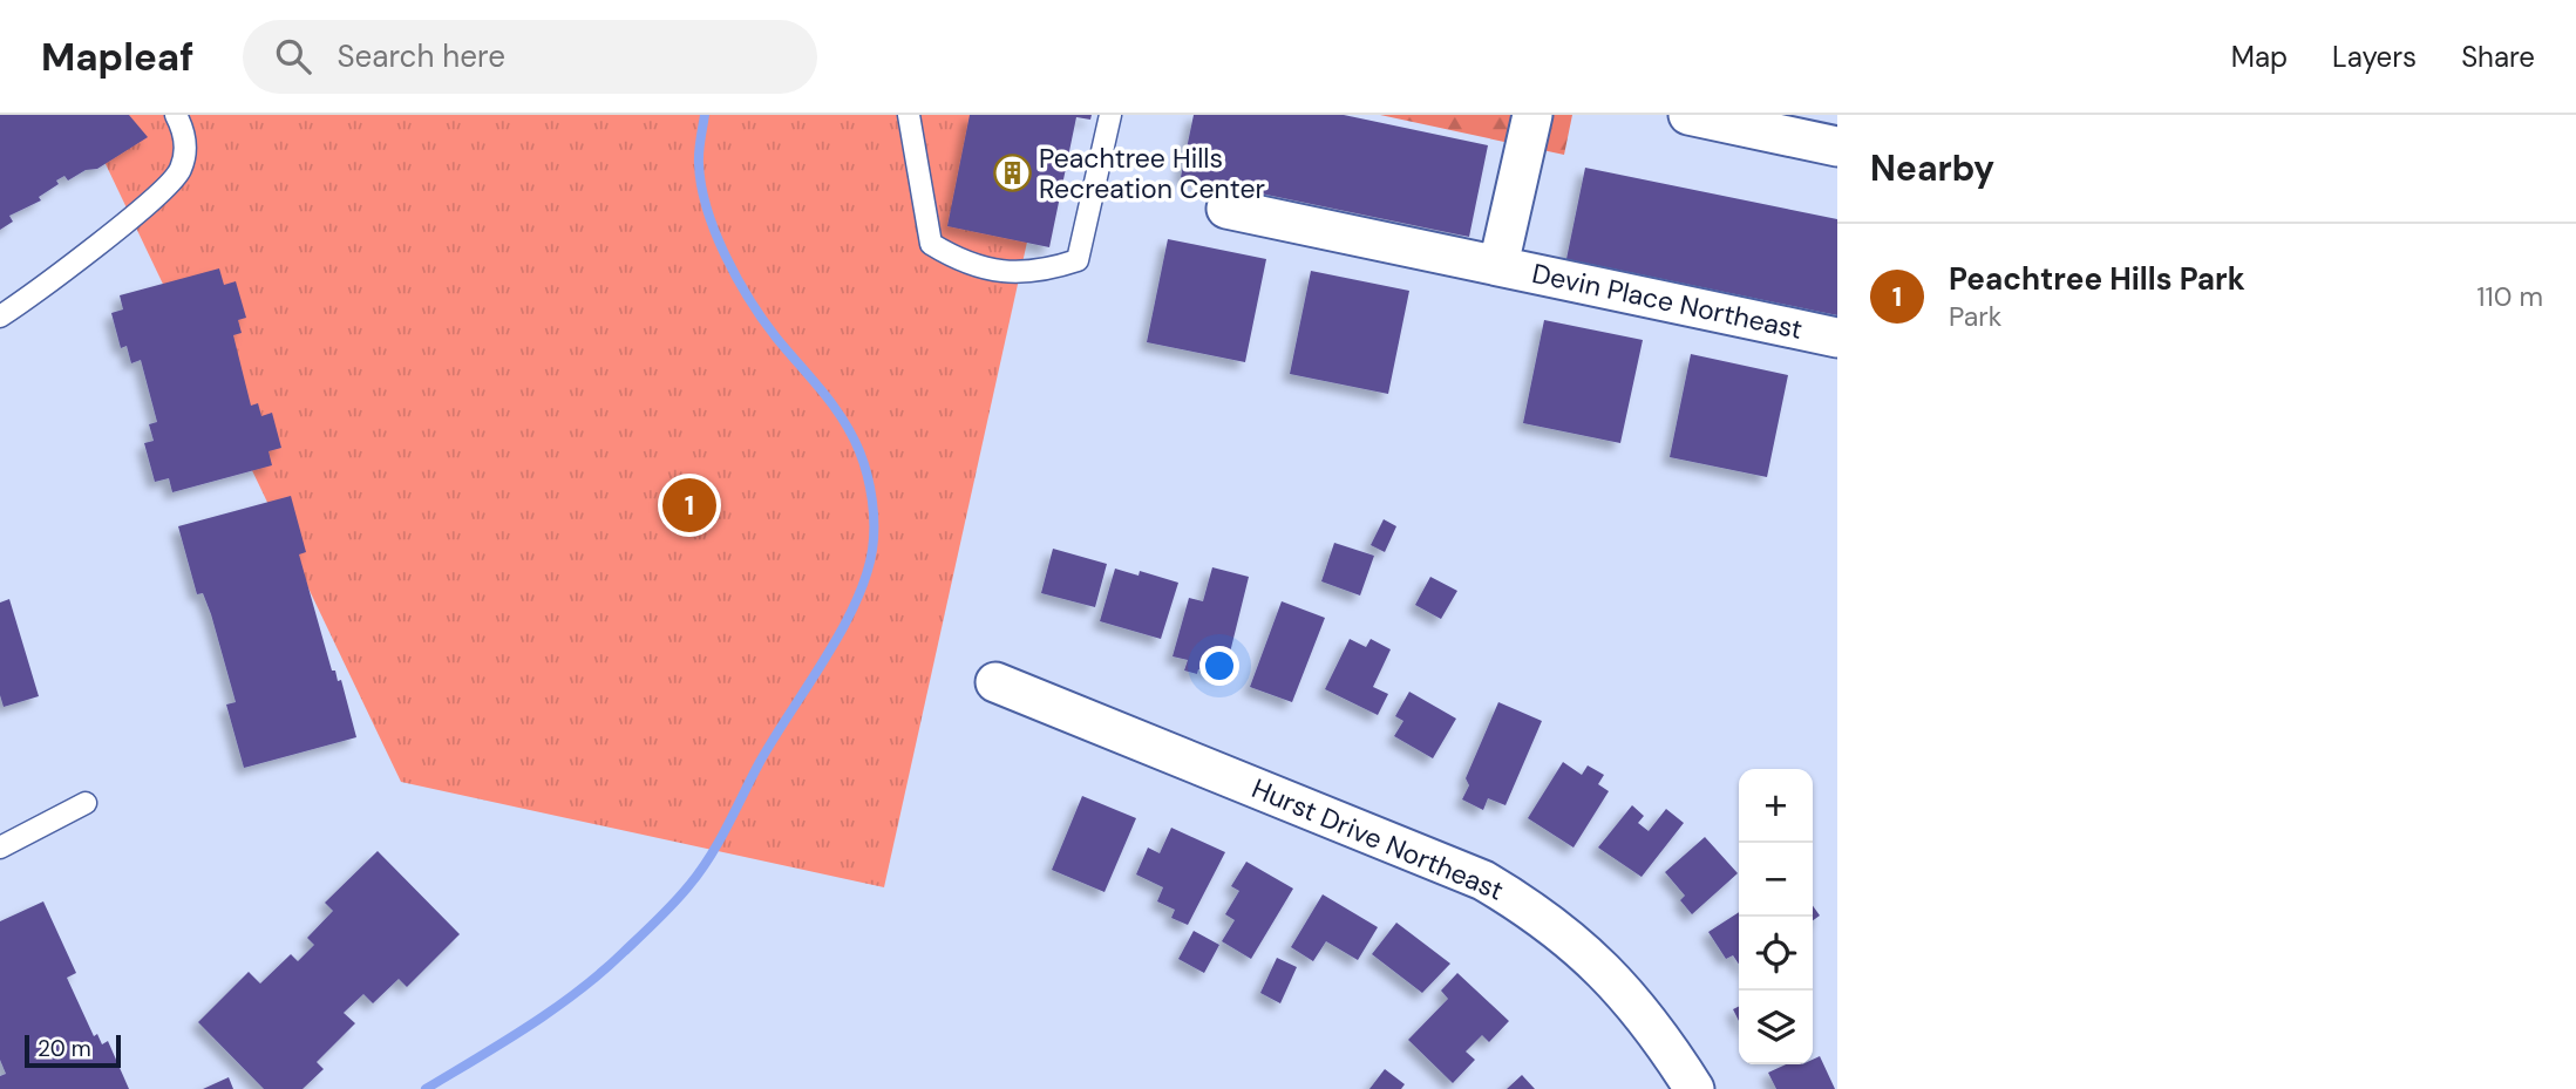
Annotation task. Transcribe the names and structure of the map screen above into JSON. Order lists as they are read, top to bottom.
{
  "streets": {
    "street": ["Devin Place Northeast", "Hurst Drive Northeast"]
  },
  "places": {
    "building": ["Peachtree Hills Recreation Center"]
  },
  "scale_bar": "20 m",
  "page": {
    "header": "Mapleaf",
    "search": "Search here",
    "nav": ["Map", "Layers", "Share"],
    "heading": "Nearby",
    "list": [
      {
        "mark": "1",
        "name": "Peachtree Hills Park",
        "note": "Park",
        "value": "110 m"
      }
    ],
    "pins": "1",
    "map_buttons": ["+", "−"],
    "scale": "20 m"
  }
}
